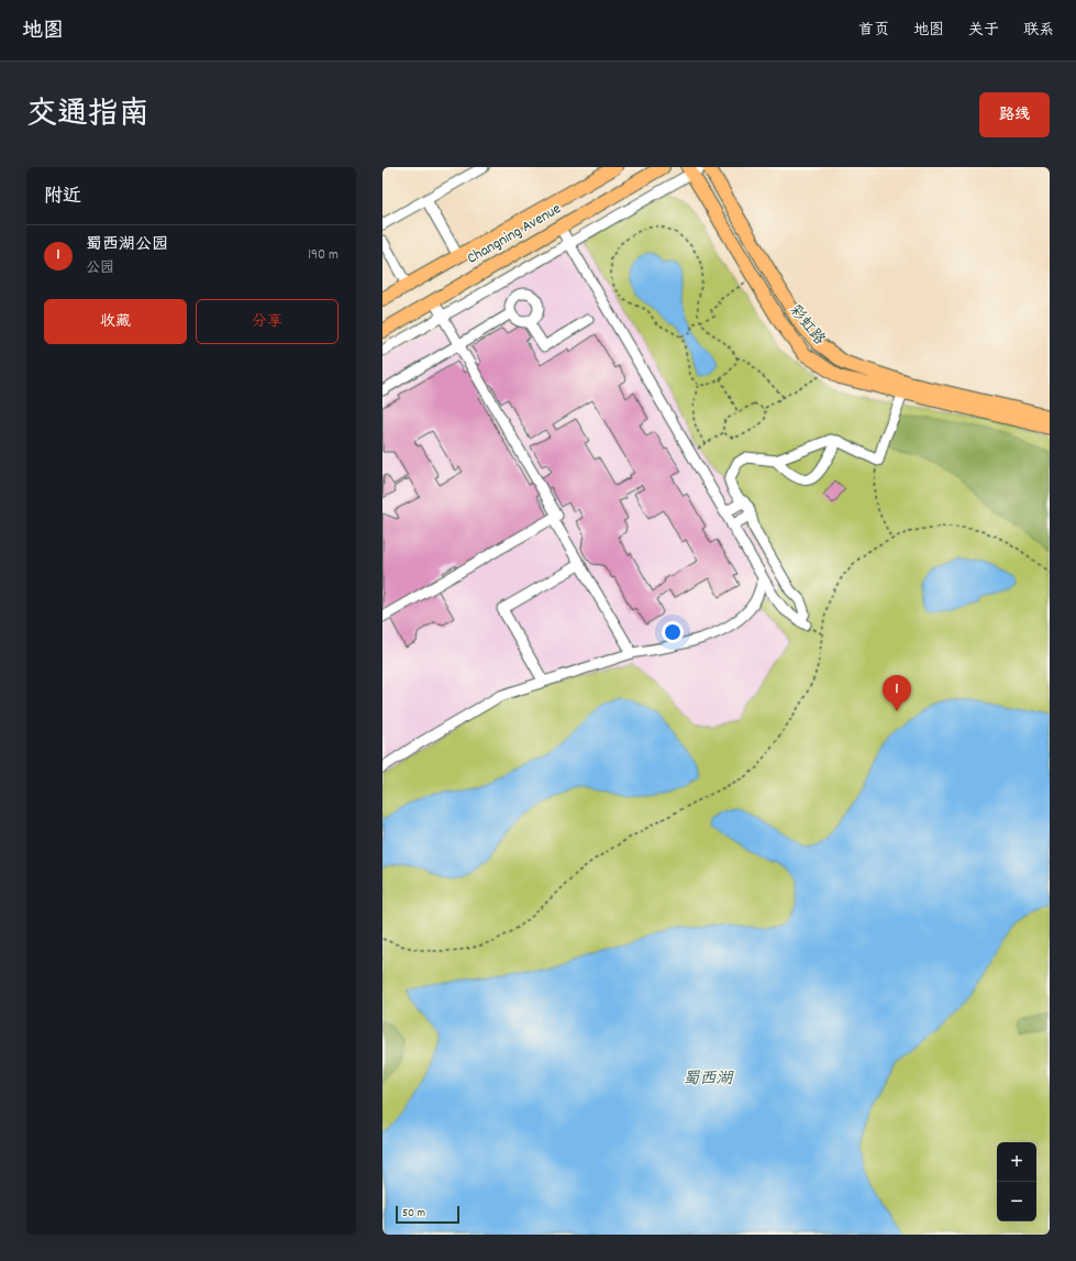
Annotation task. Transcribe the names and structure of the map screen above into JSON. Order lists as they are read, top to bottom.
{
  "streets": {
    "main road": ["Changning Avenue", "彩虹路"]
  },
  "water": ["蜀西湖"],
  "scale_bar": "50 m",
  "page": {
    "header": "地图",
    "nav": [
      "首页",
      "地图",
      "关于",
      "联系"
    ],
    "title": "交通指南",
    "buttons": [
      "路线",
      ["收藏", "分享"]
    ],
    "heading": "附近",
    "list": [
      {
        "mark": "1",
        "name": "蜀西湖公园",
        "note": "公园",
        "value": "190 m"
      }
    ],
    "pins": "1",
    "map_buttons": ["+", "−"],
    "scale": "50 m"
  }
}
